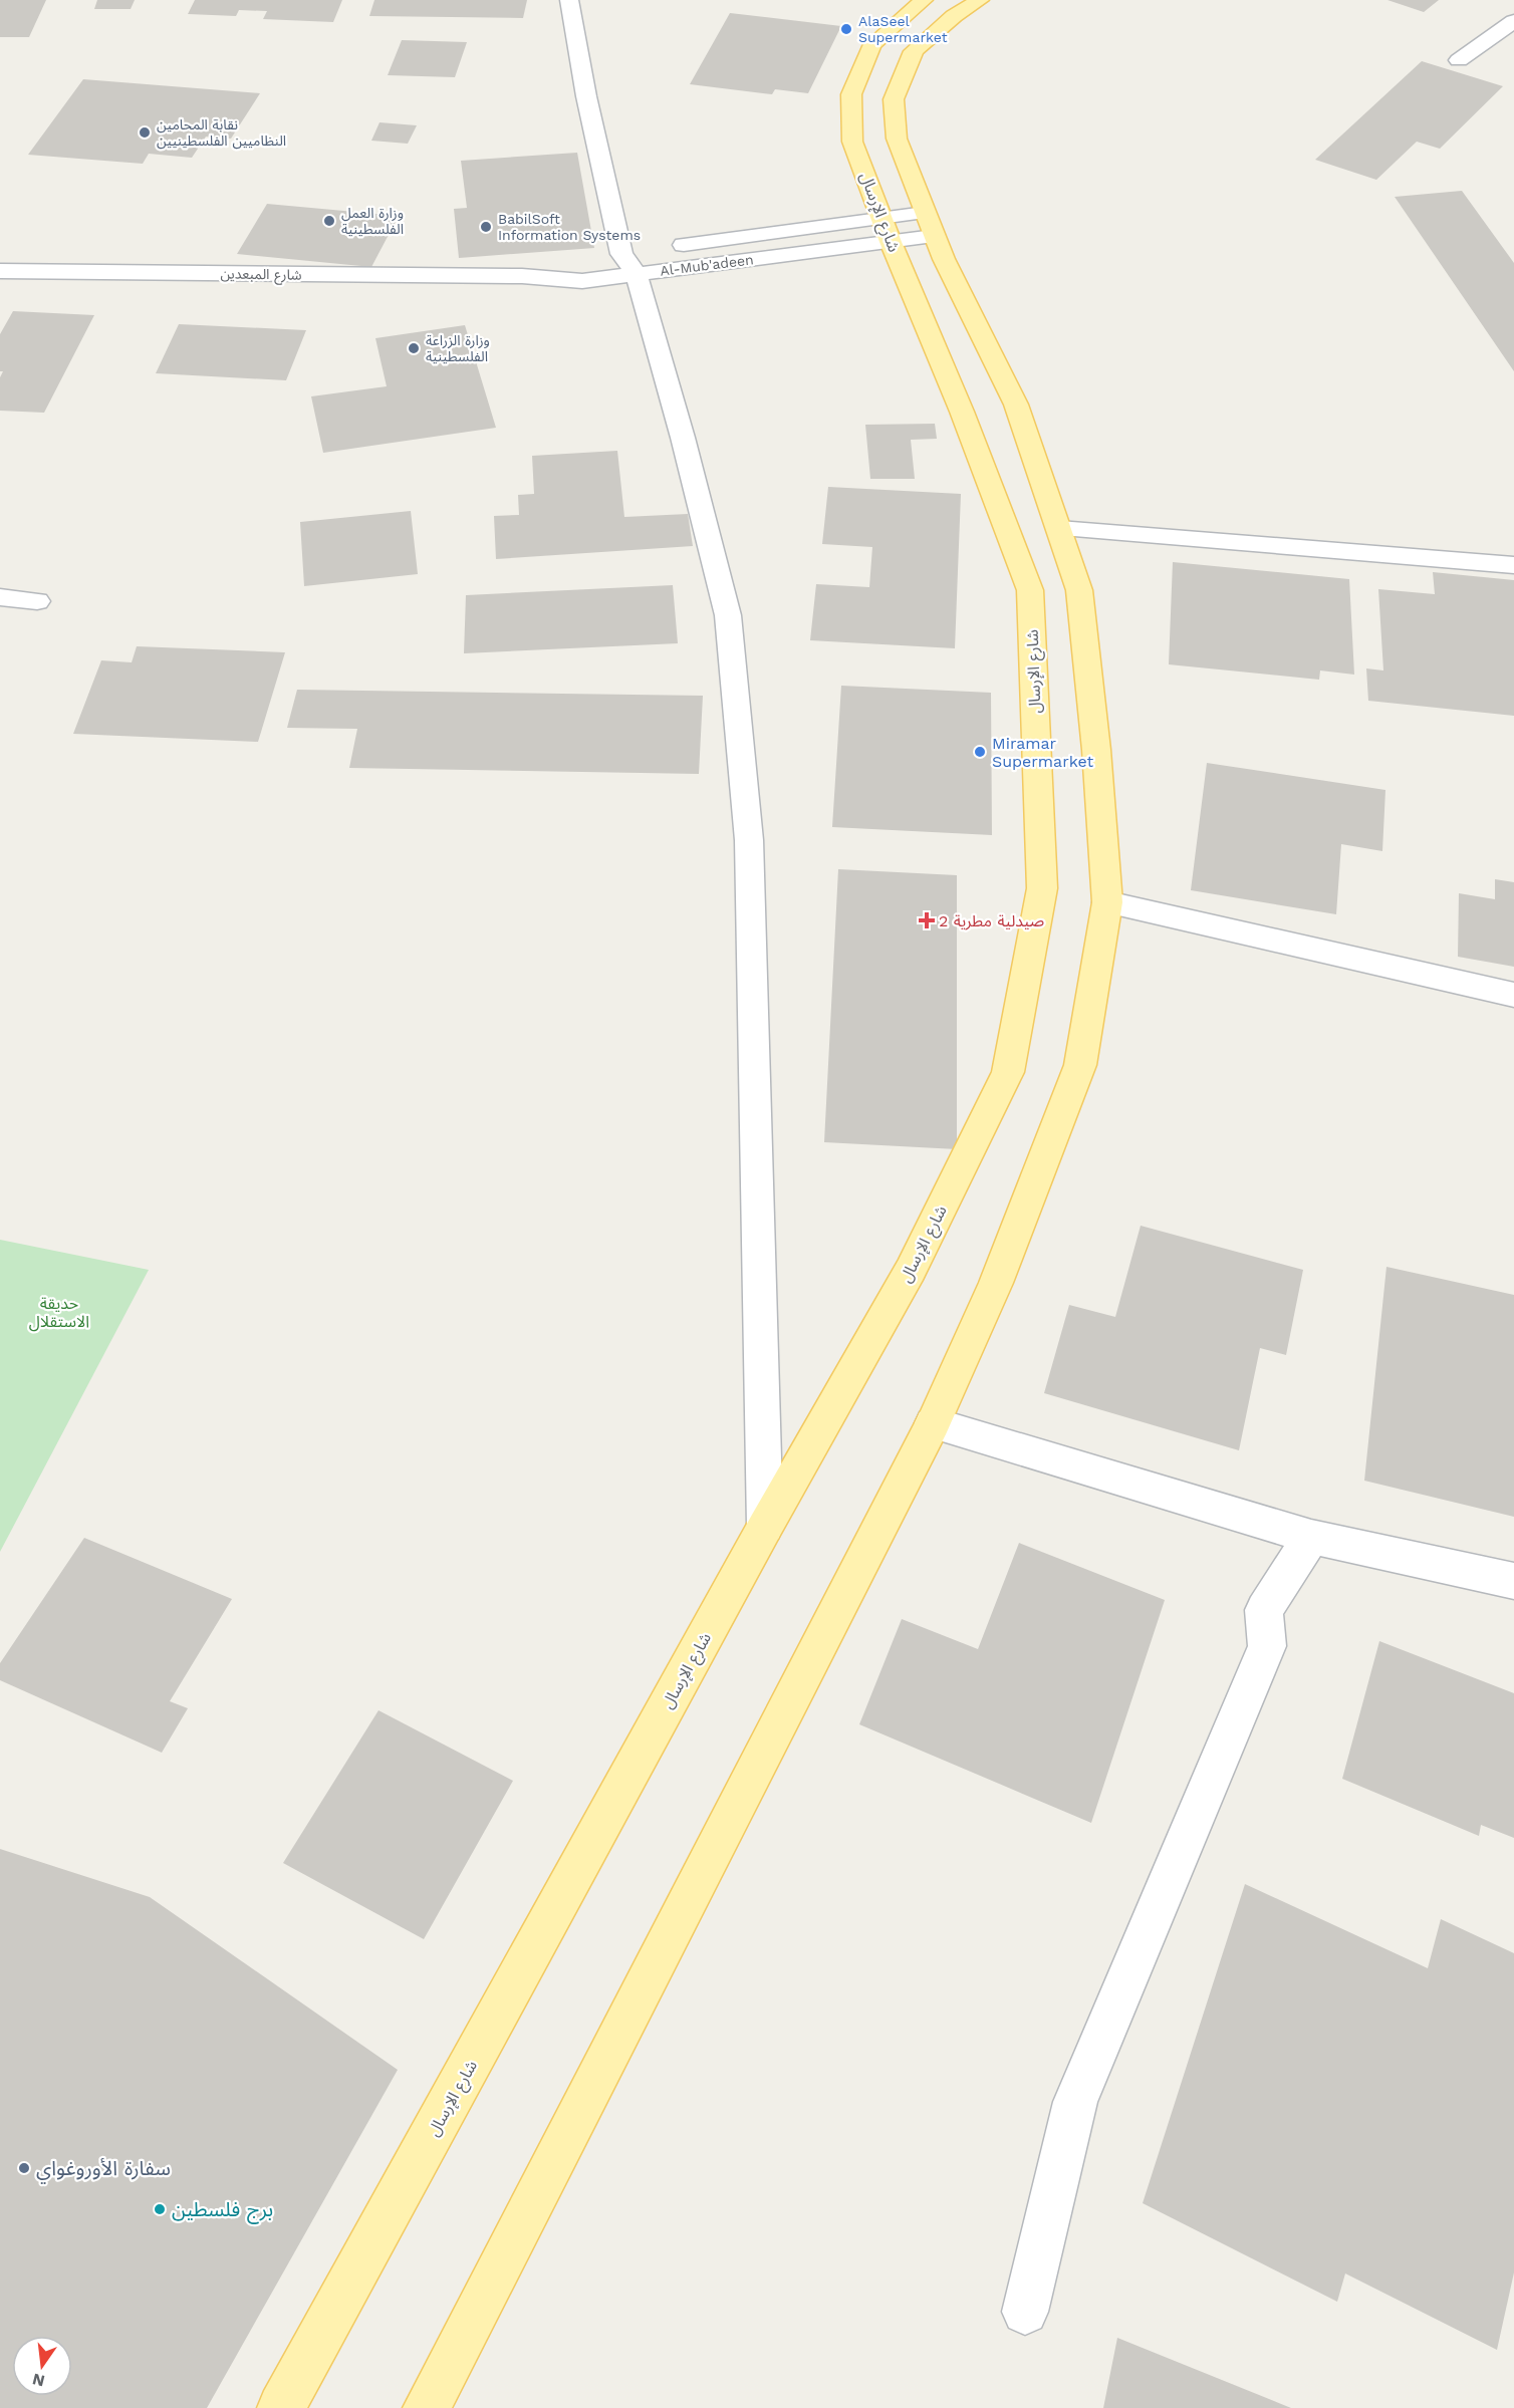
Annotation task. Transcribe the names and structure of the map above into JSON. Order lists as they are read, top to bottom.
{
  "streets": {
    "main road": ["شارع الإرسال"],
    "street": ["Al-Mub'adeen", "شارع المبعدين"]
  },
  "crossings": [
    ["شارع الإرسال", "Al-Mub'adeen"],
    ["Al-Mub'adeen", "شارع المبعدين"]
  ],
  "parks": ["حديقة الاستقلال"],
  "places": {
    "other": [
      "AlaSeel Supermarket",
      "نقابة المحامين النظاميين الفلسطينيين",
      "وزارة العمل الفلسطينية",
      "BabilSoft Information Systems",
      "وزارة الزراعة الفلسطينية",
      "Miramar Supermarket",
      "سفارة الأوروغواي",
      "برج فلسطين"
    ],
    "health": ["صيدلية مطرية 2"]
  },
  "north": "bottom"
}
